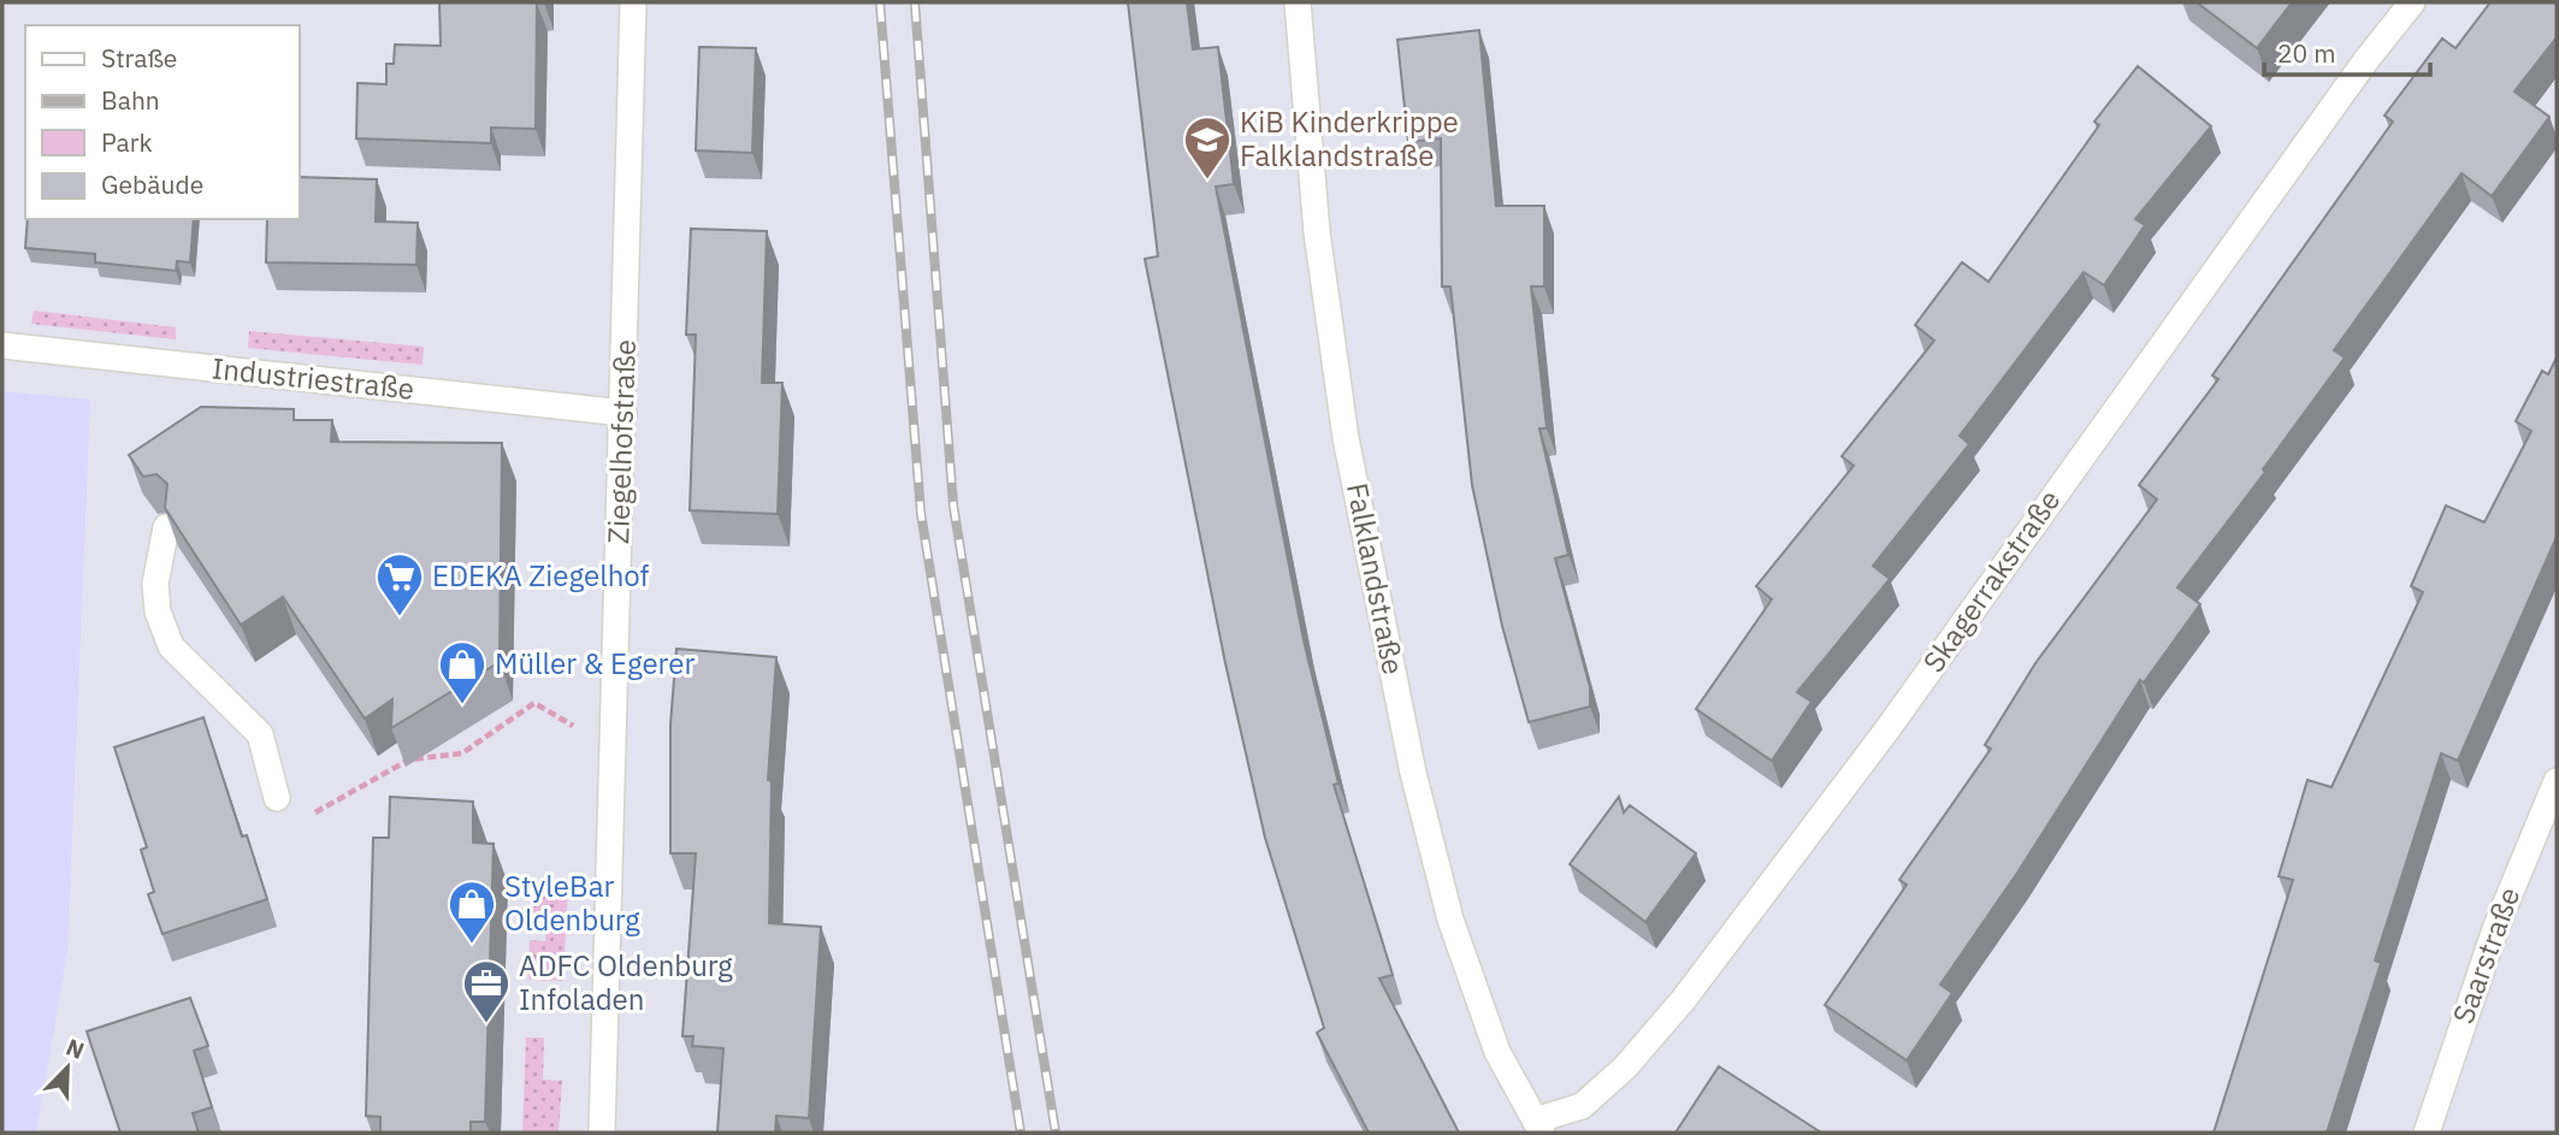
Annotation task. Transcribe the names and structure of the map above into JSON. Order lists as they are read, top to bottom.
{
  "streets": {
    "street": [
      "Industriestraße",
      "Ziegelhofstraße",
      "Falklandstraße",
      "Skagerrakstraße",
      "Saarstraße"
    ]
  },
  "crossings": [
    ["Industriestraße", "Ziegelhofstraße"],
    ["Falklandstraße", "Skagerrakstraße"]
  ],
  "places": {
    "school or university": ["KiB Kinderkrippe Falklandstraße"],
    "supermarket": ["EDEKA Ziegelhof"],
    "shop": ["Müller & Egerer", "StyleBar Oldenburg"],
    "office": ["ADFC Oldenburg Infoladen"]
  },
  "legend": [
    "Straße",
    "Bahn",
    "Park",
    "Gebäude"
  ],
  "scale_bar": "20 m",
  "north": "top right"
}
